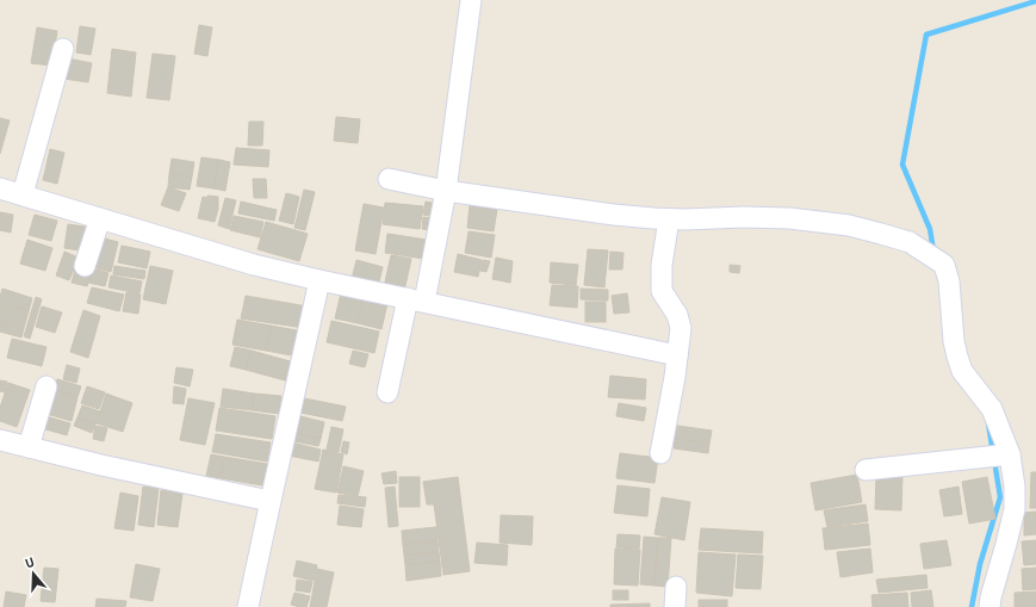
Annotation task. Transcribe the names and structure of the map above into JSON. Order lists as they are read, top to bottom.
{
  "north": "top"
}
